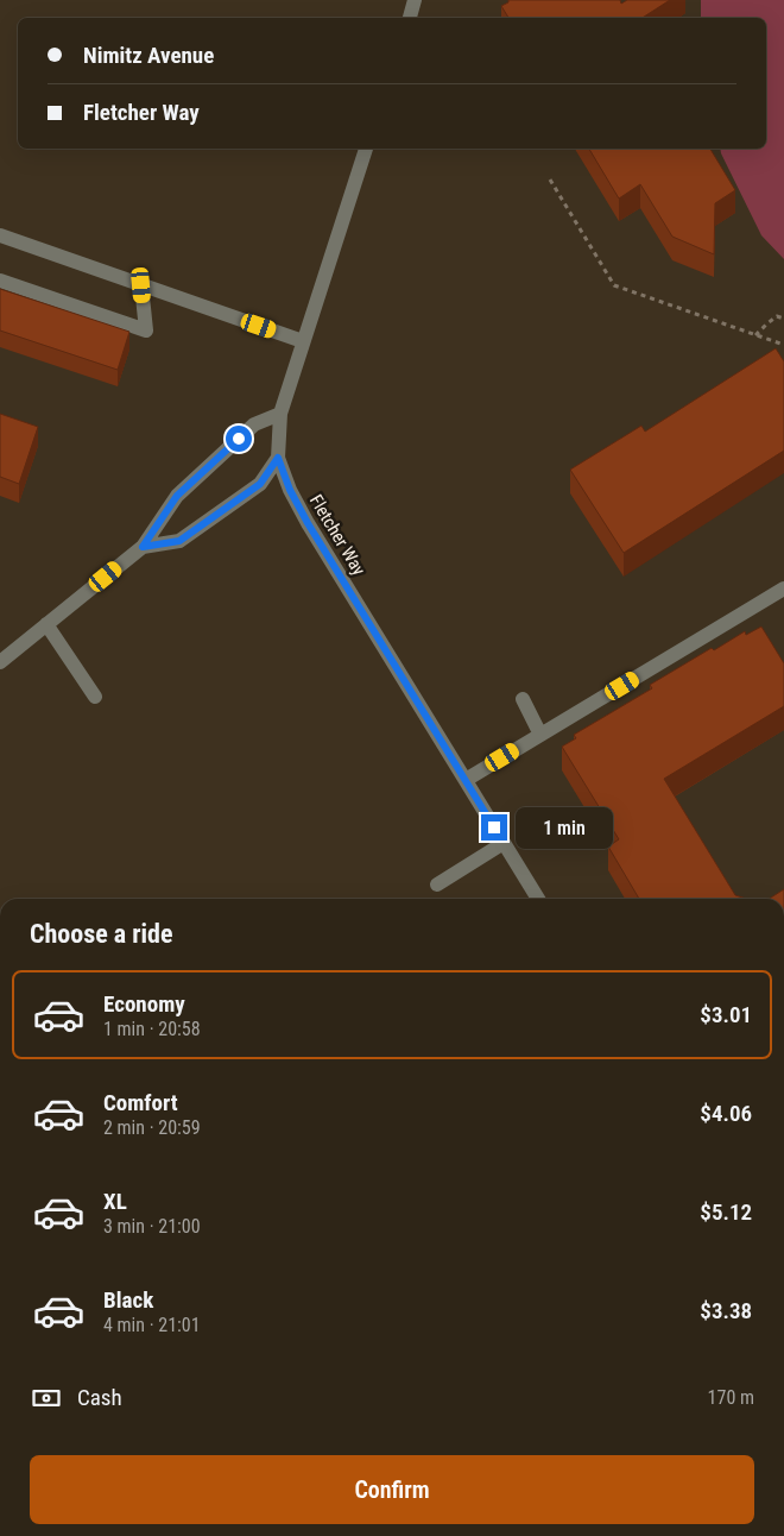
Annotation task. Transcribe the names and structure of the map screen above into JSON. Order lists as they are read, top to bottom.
{
  "streets": {
    "street": ["Fletcher Way"]
  },
  "page": {
    "banner": ["Nimitz Avenue", "Fletcher Way"],
    "bubble": "1 min",
    "heading": "Choose a ride",
    "list": [
      {
        "name": "Economy",
        "note": "1 min · 20:58",
        "value": "$3.01"
      },
      {
        "name": "Comfort",
        "note": "2 min · 20:59",
        "value": "$4.06"
      },
      {
        "name": "XL",
        "note": "3 min · 21:00",
        "value": "$5.12"
      },
      {
        "name": "Black",
        "note": "4 min · 21:01",
        "value": "$3.38"
      }
    ],
    "pay": ["Cash", "170 m"],
    "buttons": "Confirm"
  }
}
